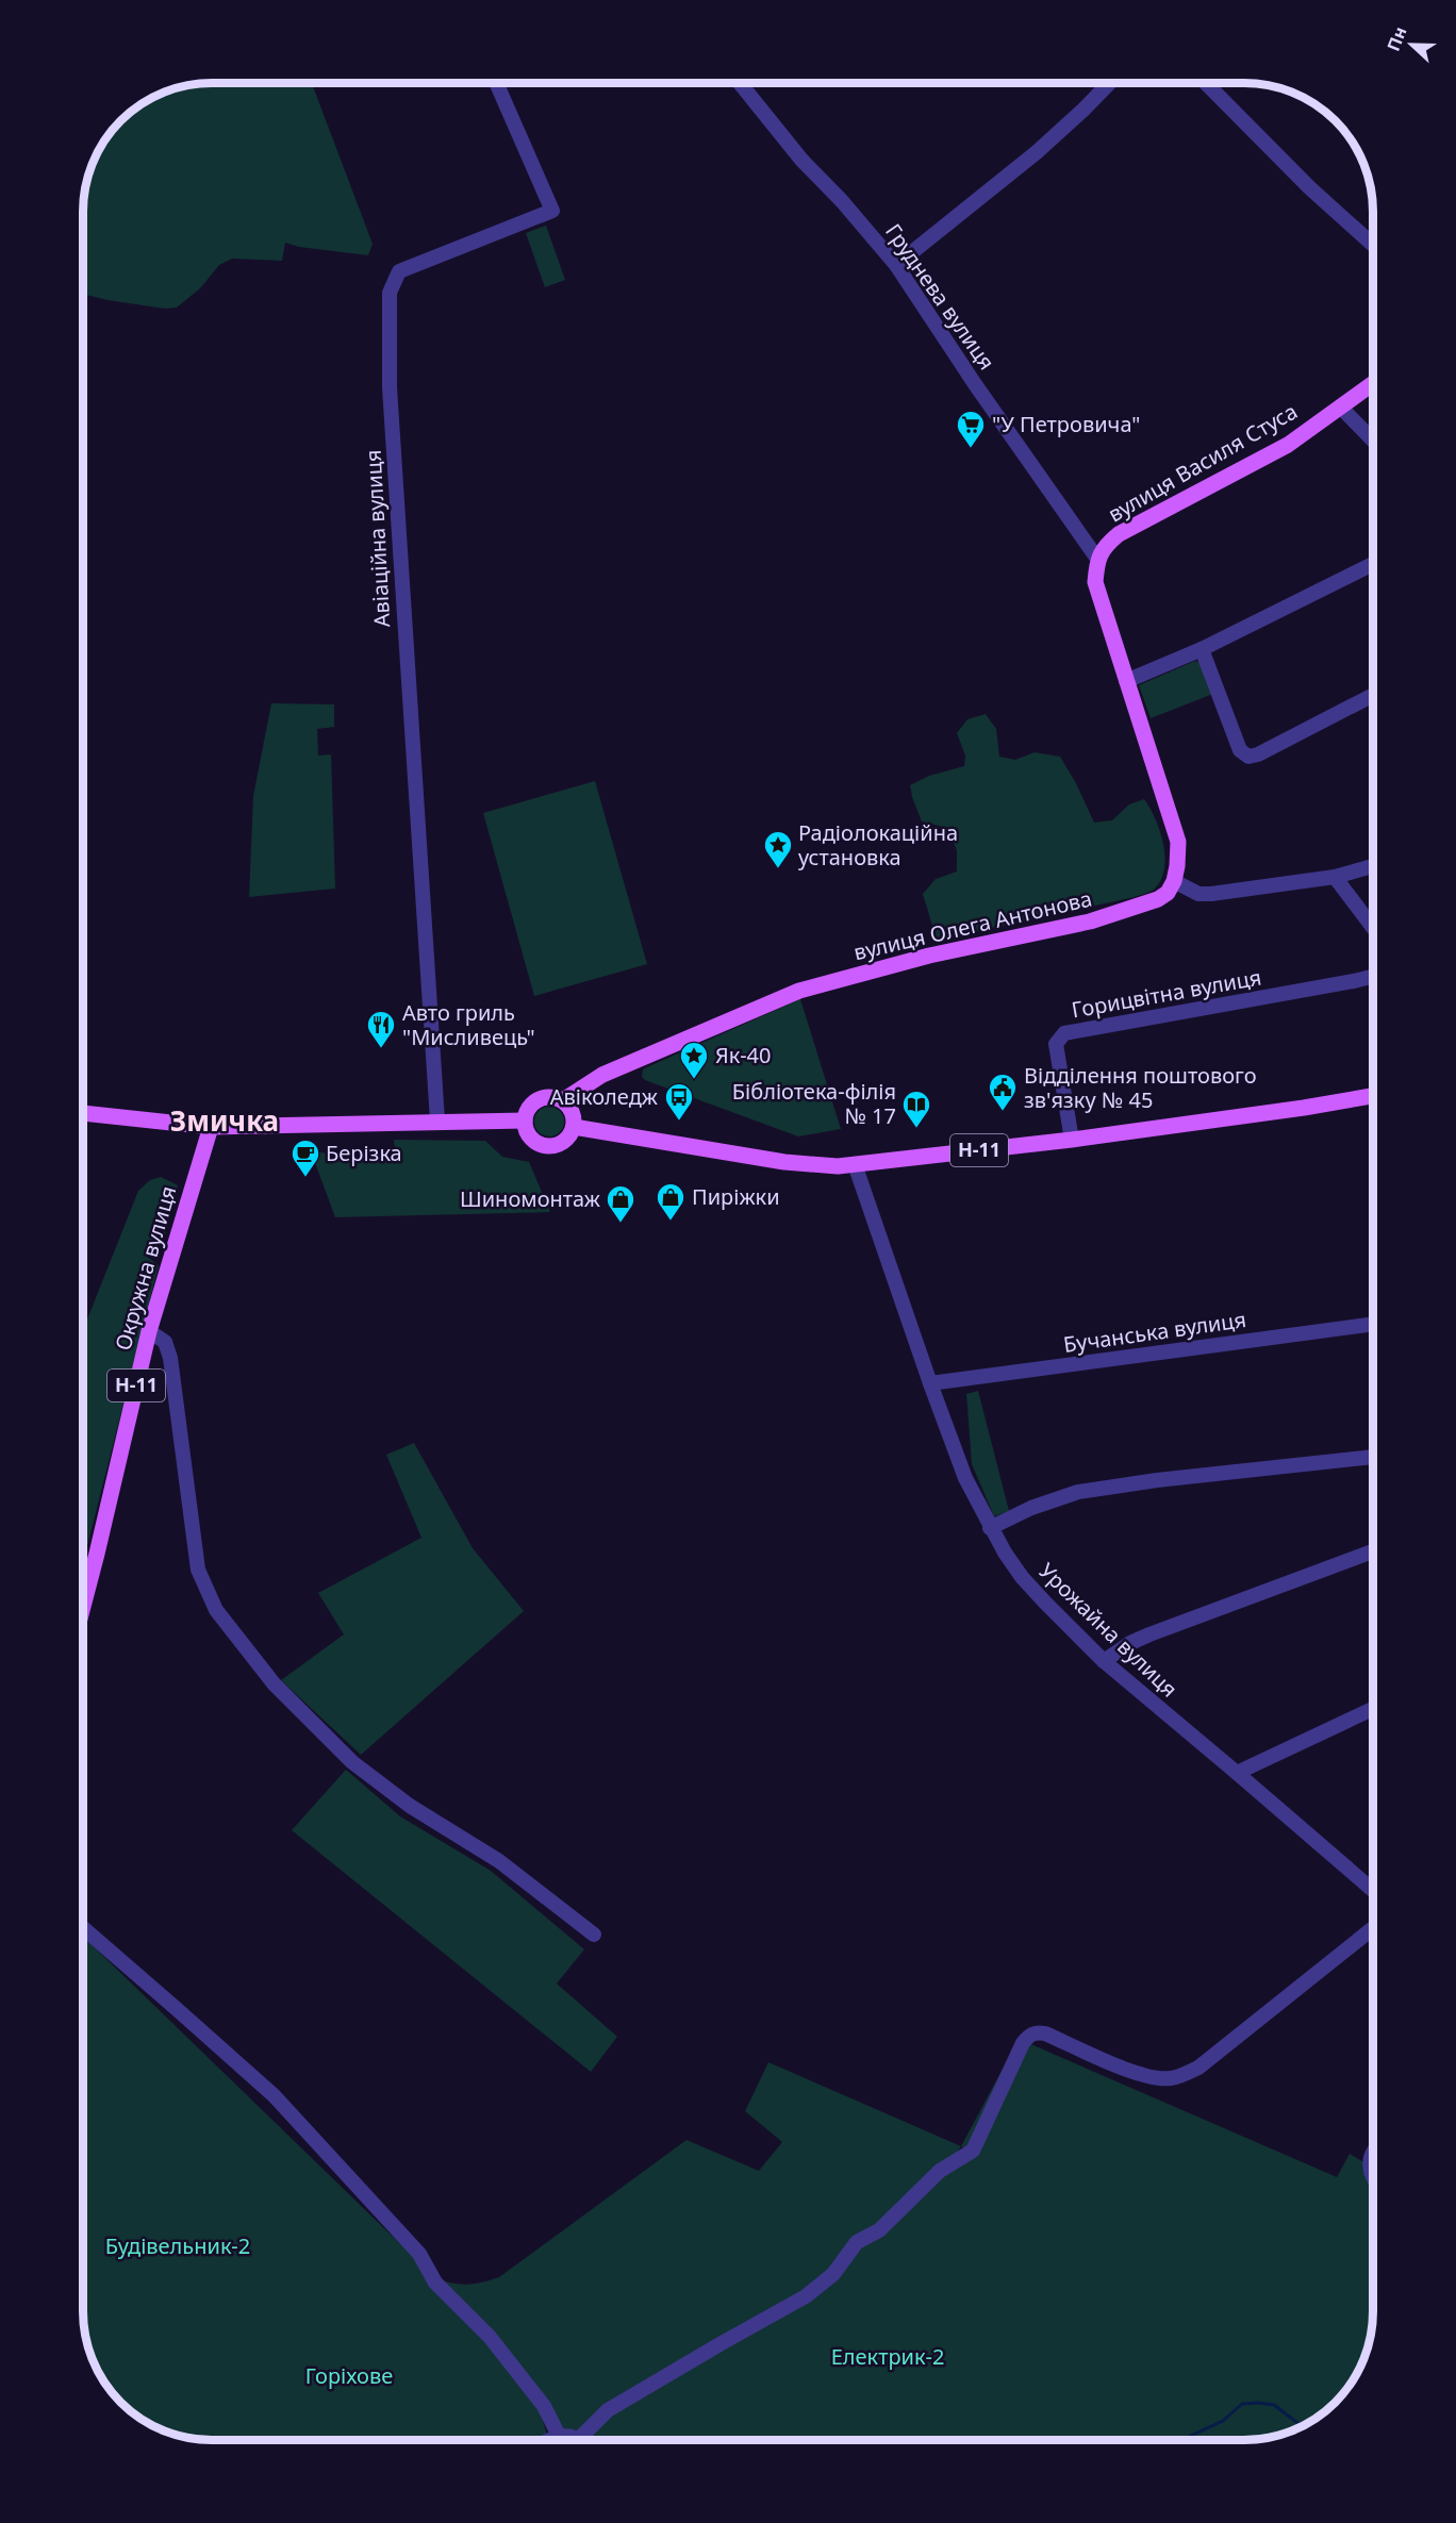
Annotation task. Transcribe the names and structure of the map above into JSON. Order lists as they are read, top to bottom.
{
  "streets": {
    "main road": [
      "вулиця Василя Стуса",
      "вулиця Олега Антонова",
      "Н-11",
      "Окружна вулиця"
    ],
    "street": [
      "Груднева вулиця",
      "Авіаційна вулиця",
      "Горицвітна вулиця",
      "Бучанська вулиця",
      "Урожайна вулиця"
    ]
  },
  "crossings": [
    ["Груднева вулиця", "вулиця Василя Стуса"],
    ["вулиця Олега Антонова", "Н-11"],
    ["Горицвітна вулиця", "Н-11"],
    ["Н-11", "Урожайна вулиця"],
    ["Бучанська вулиця", "Урожайна вулиця"]
  ],
  "districts": ["Змичка"],
  "parks": ["Будівельник-2", "Електрик-2", "Горіхове"],
  "places": {
    "supermarket": ["\"У Петровича\""],
    "place": ["Радіолокаційна установка", "Як-40"],
    "restaurant": ["Авто гриль \"Мисливець\""],
    "public building": ["Відділення поштового зв'язку № 45"],
    "bus stop": ["Авіколедж"],
    "library": ["Бібліотека-філія № 17"],
    "cafe": ["Берізка"],
    "shop": ["Пиріжки", "Шиномонтаж"]
  },
  "north": "left"
}
